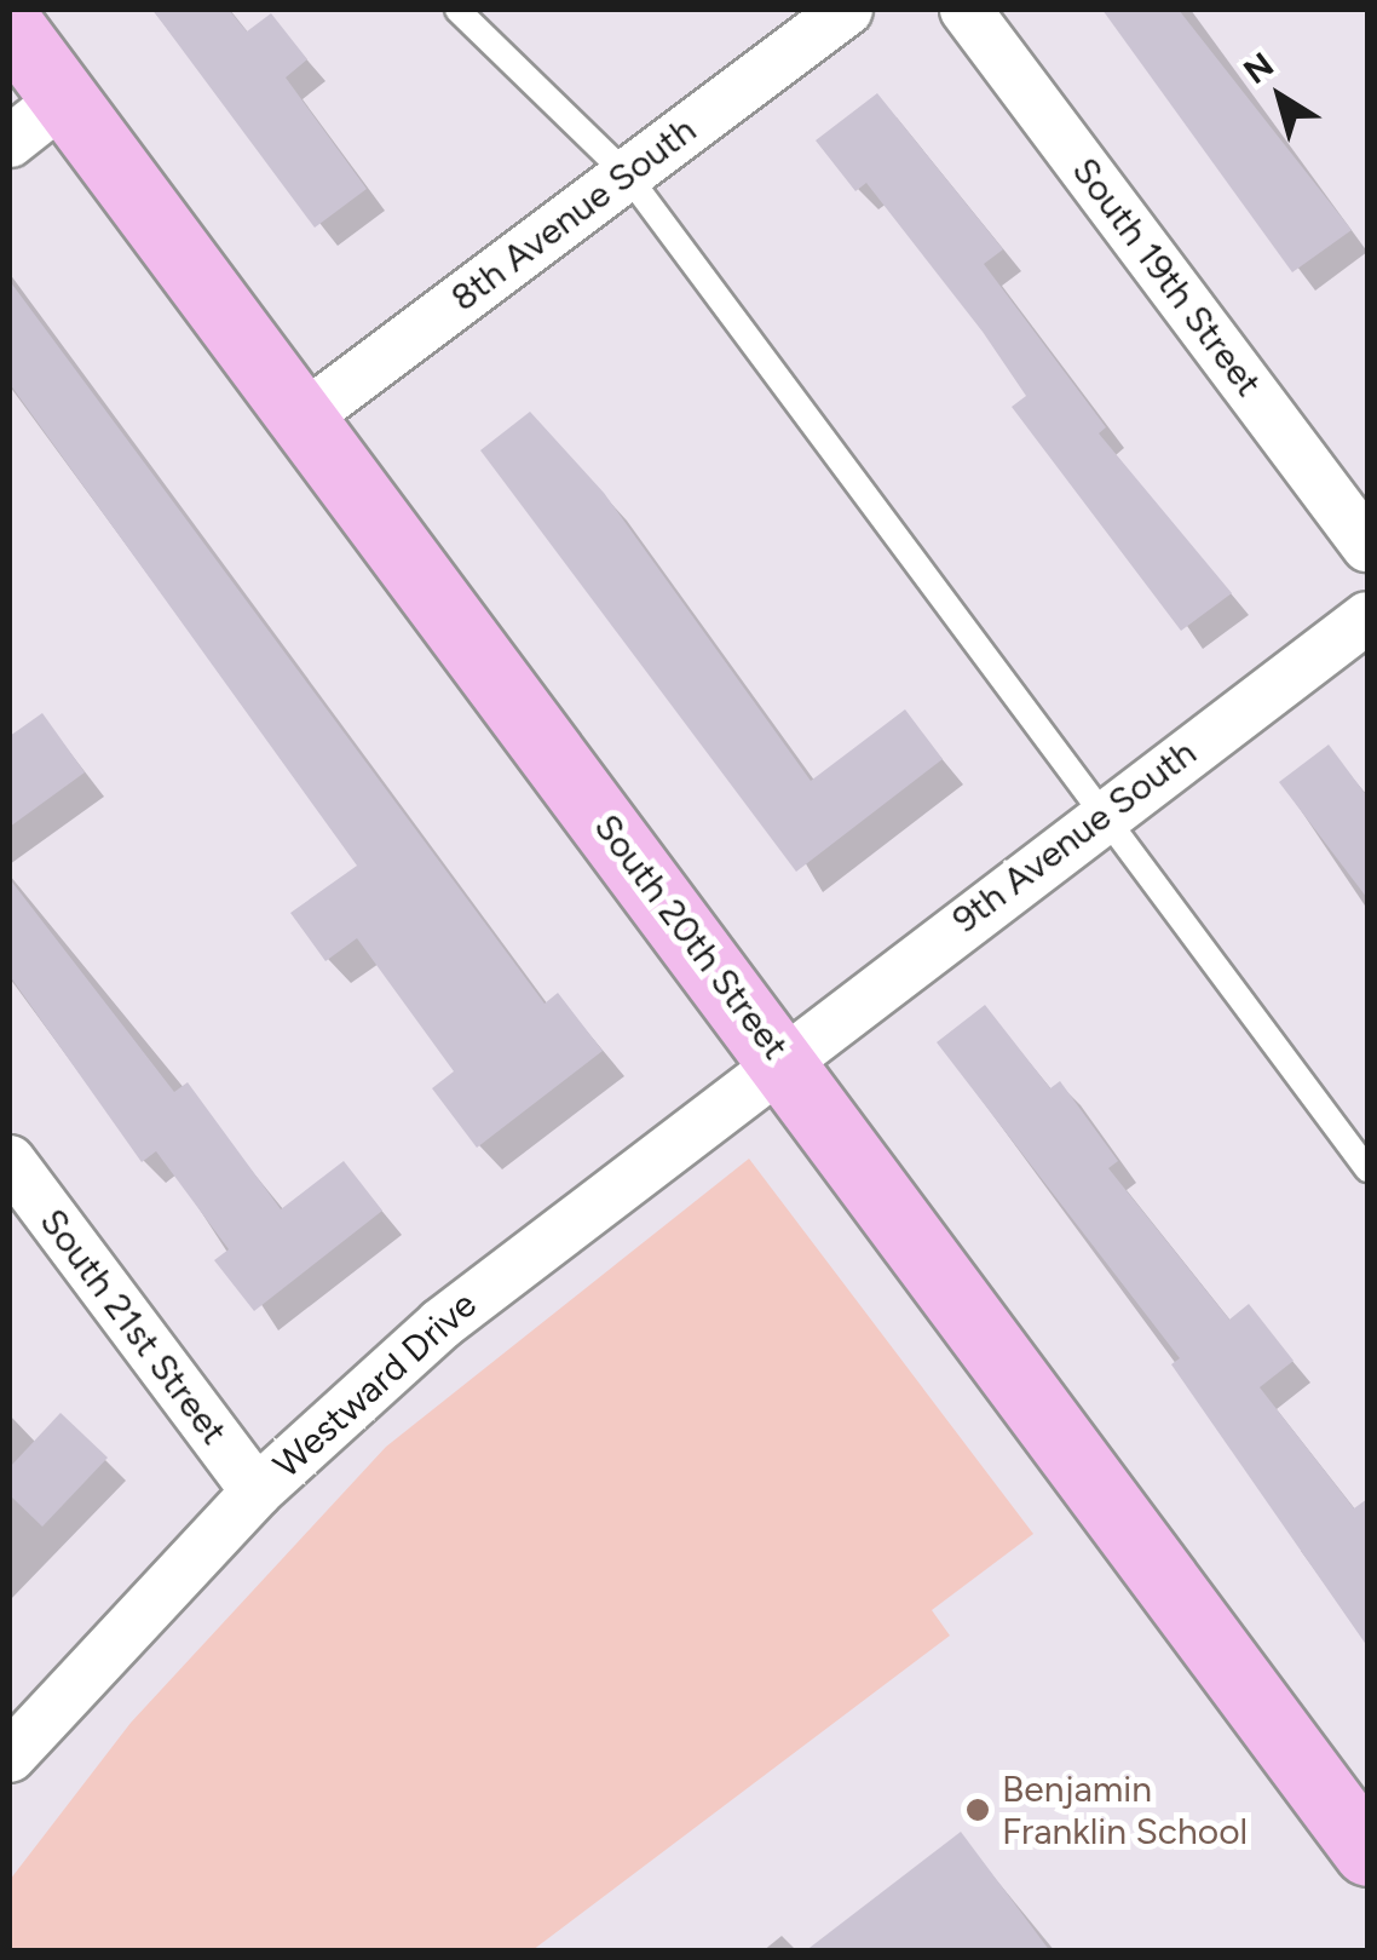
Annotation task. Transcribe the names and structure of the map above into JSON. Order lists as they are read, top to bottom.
{
  "streets": {
    "street": [
      "8th Avenue South",
      "South 19th Street",
      "9th Avenue South",
      "South 20th Street",
      "South 21st Street",
      "Westward Drive"
    ]
  },
  "crossings": [
    ["8th Avenue South", "South 20th Street"],
    ["9th Avenue South", "South 20th Street"],
    ["9th Avenue South", "Westward Drive"],
    ["South 20th Street", "Westward Drive"],
    ["South 21st Street", "Westward Drive"]
  ],
  "places": ["Benjamin Franklin School"],
  "north": "top left"
}
